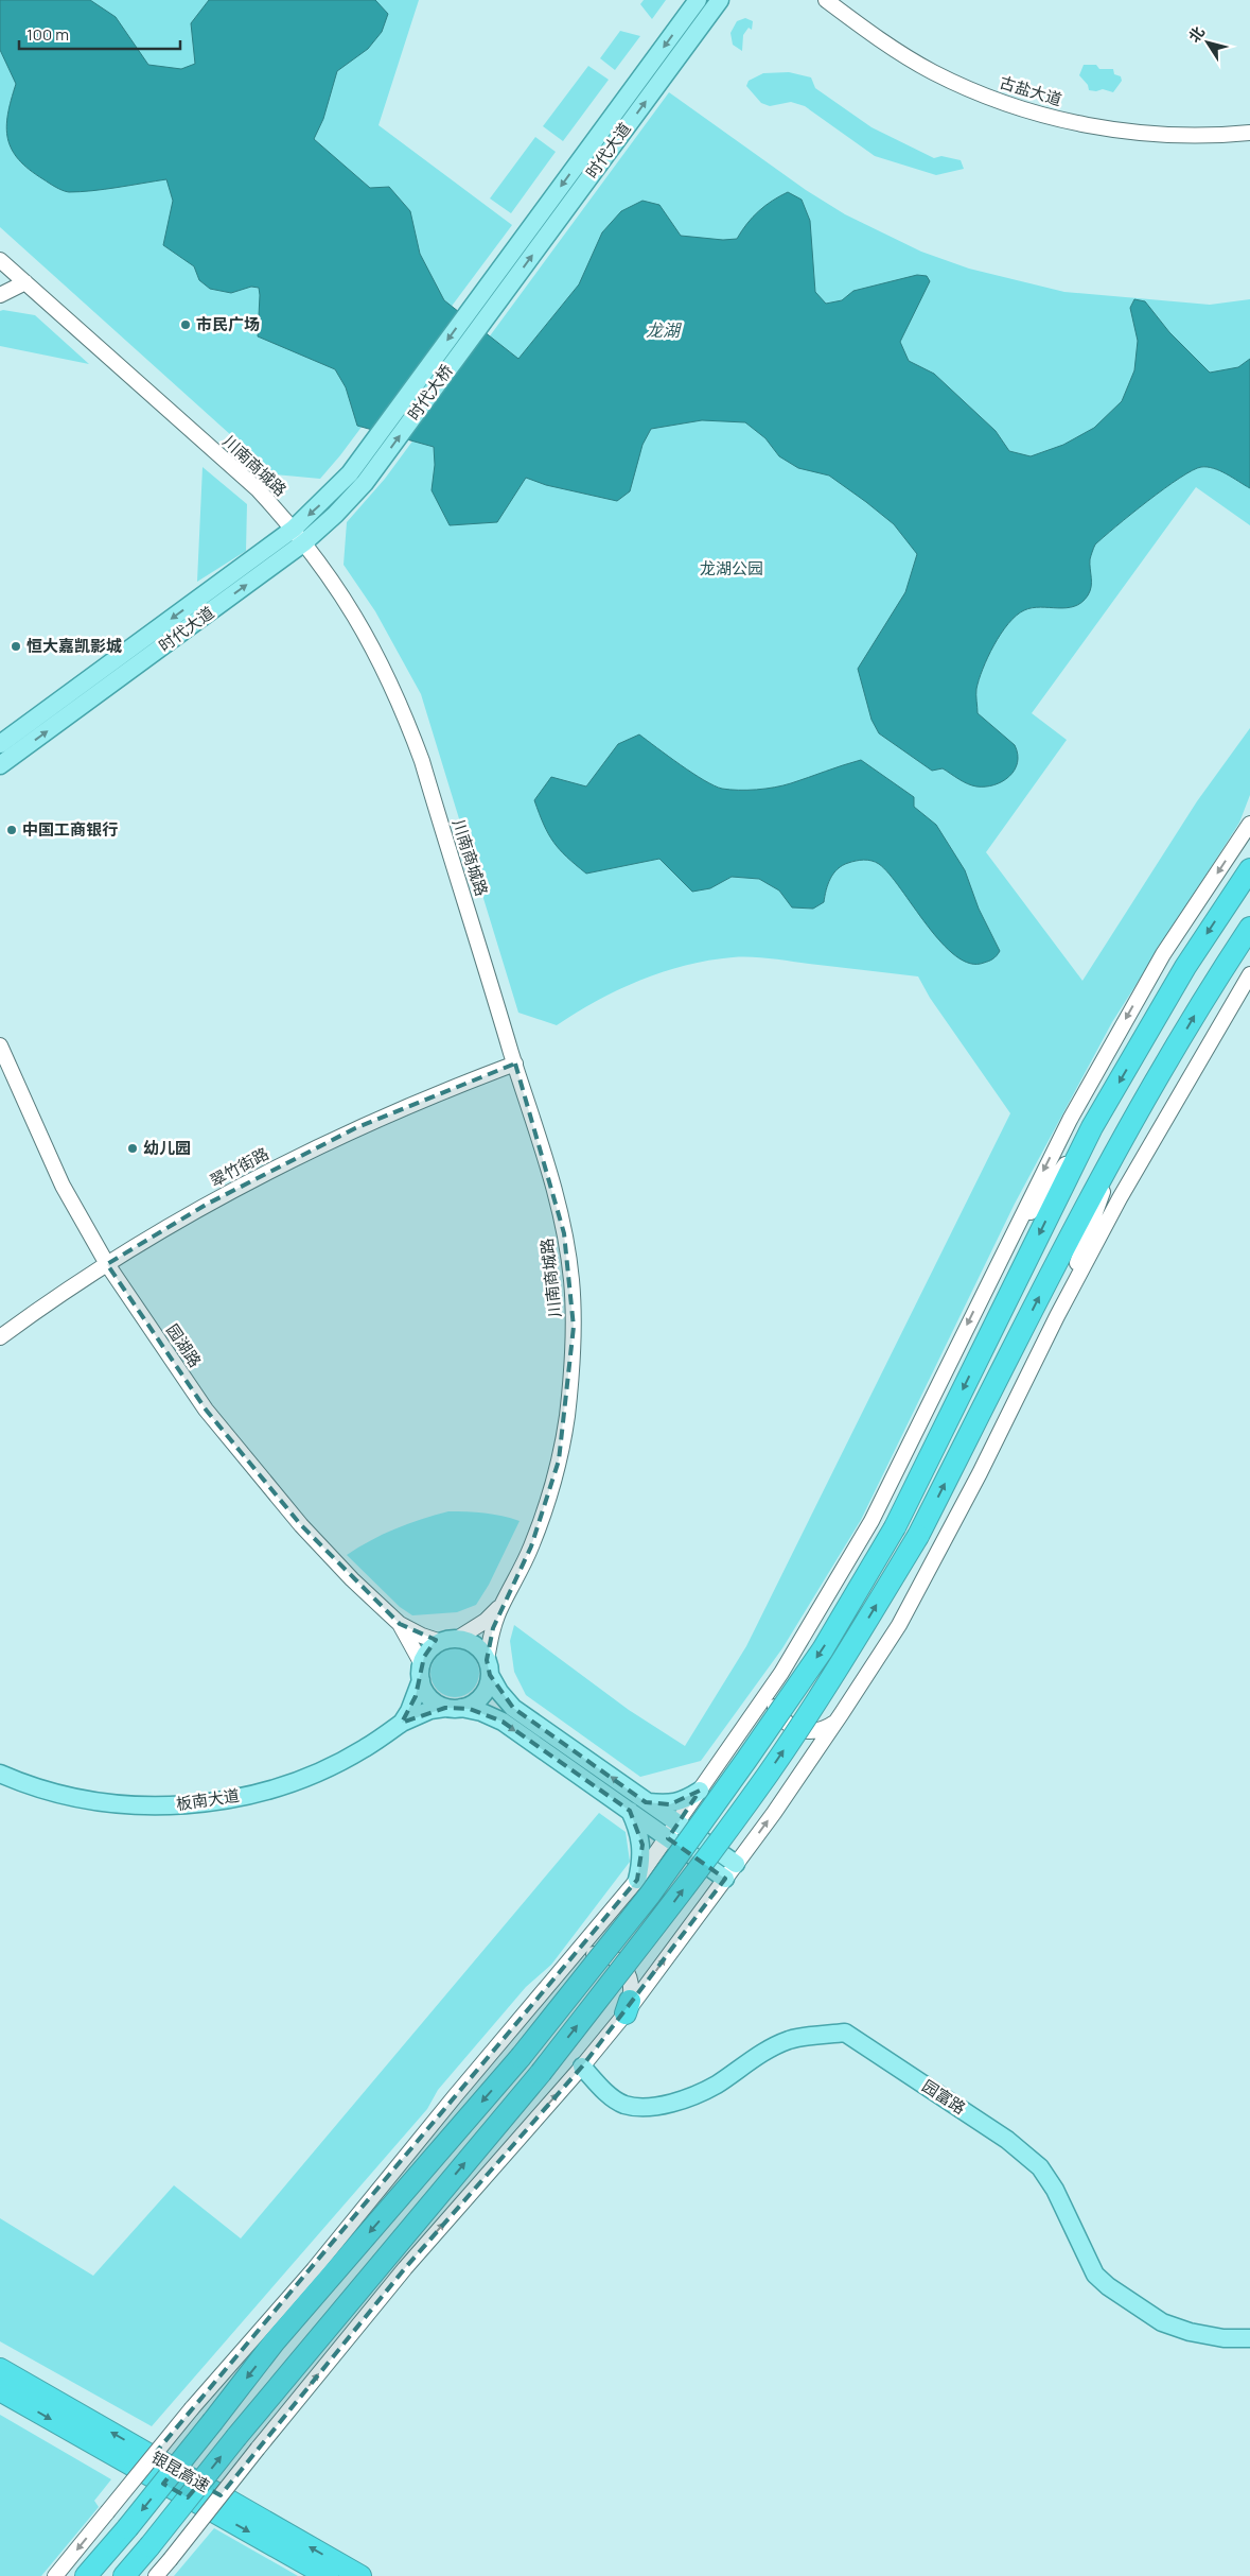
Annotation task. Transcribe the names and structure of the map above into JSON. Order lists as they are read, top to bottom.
{
  "streets": {
    "highway": ["银昆高速"],
    "main road": [
      "时代大道",
      "时代大桥",
      "板南大道",
      "园富路"
    ],
    "street": [
      "古盐大道",
      "川南商城路",
      "翠竹街路",
      "园湖路"
    ]
  },
  "crossings": [
    ["时代大道", "时代大桥"],
    ["时代大道", "川南商城路"],
    ["川南商城路", "翠竹街路"],
    ["翠竹街路", "园湖路"]
  ],
  "water": ["龙湖"],
  "parks": ["龙湖公园"],
  "places": [
    "市民广场",
    "恒大嘉凯影城",
    "中国工商银行",
    "幼儿园"
  ],
  "scale_bar": "100 m",
  "north": "top left"
}
